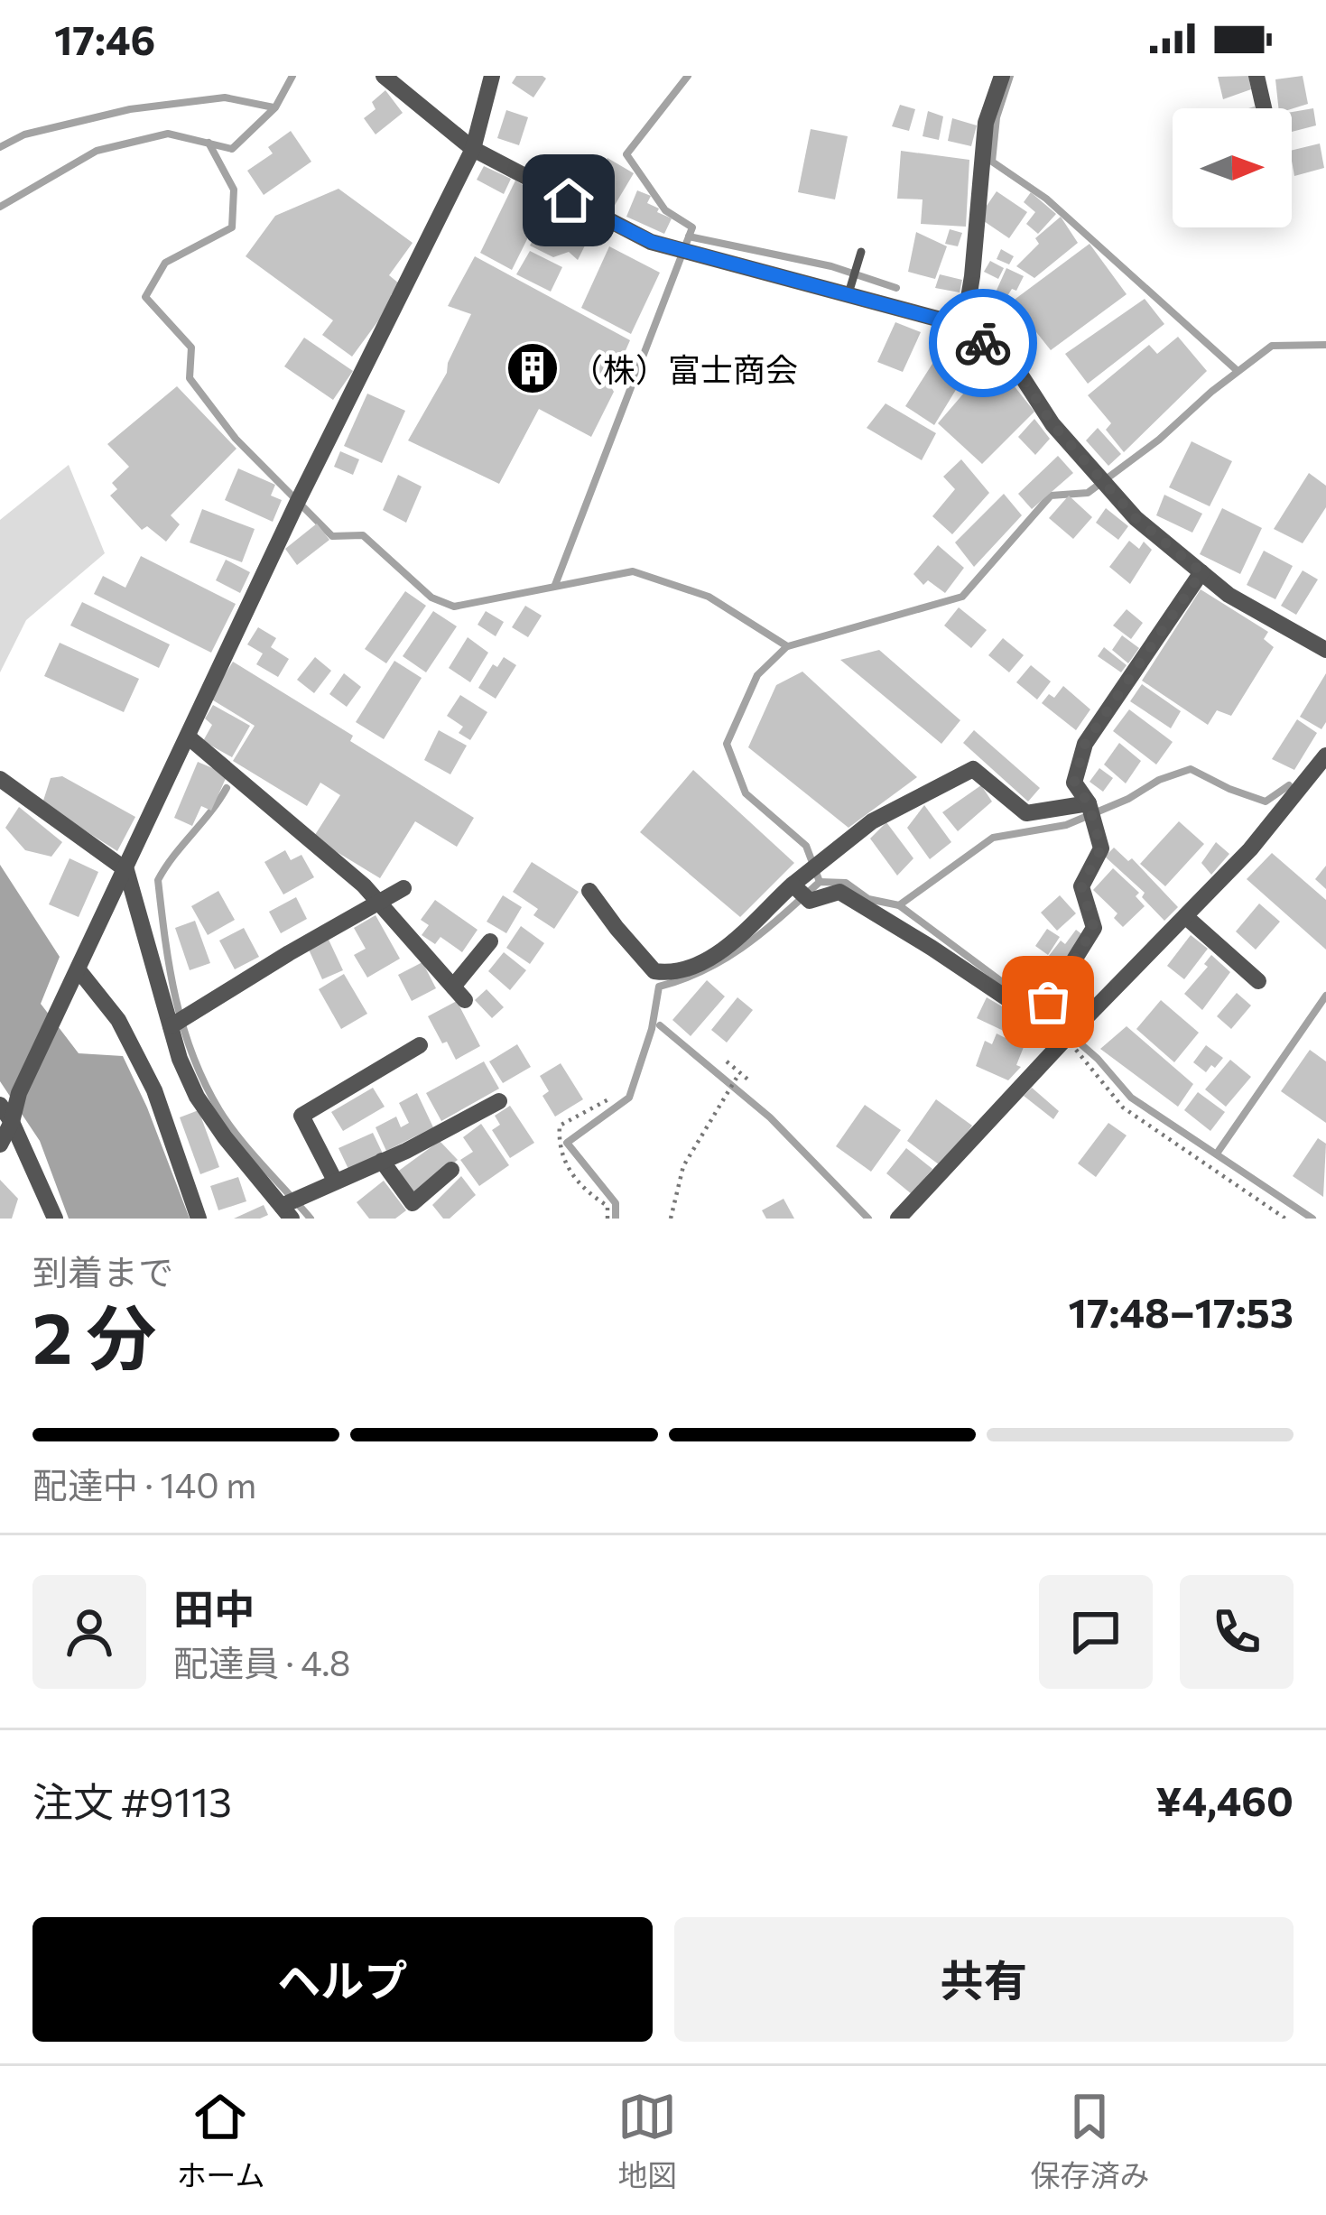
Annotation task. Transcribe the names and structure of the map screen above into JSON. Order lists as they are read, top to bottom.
{
  "places": {
    "building": ["（株）富士商会"]
  },
  "north": "right",
  "page": {
    "status": "17:46",
    "heading": ["2 分", "到着まで", "17:48–17:53"],
    "panel": [
      "田中",
      "配達員 · 4.8",
      "注文 #9113",
      "¥4,460"
    ],
    "bar": "配達中 · 140 m",
    "buttons": ["ヘルプ", "共有"],
    "tabs": ["ホーム", "地図", "保存済み"]
  }
}
